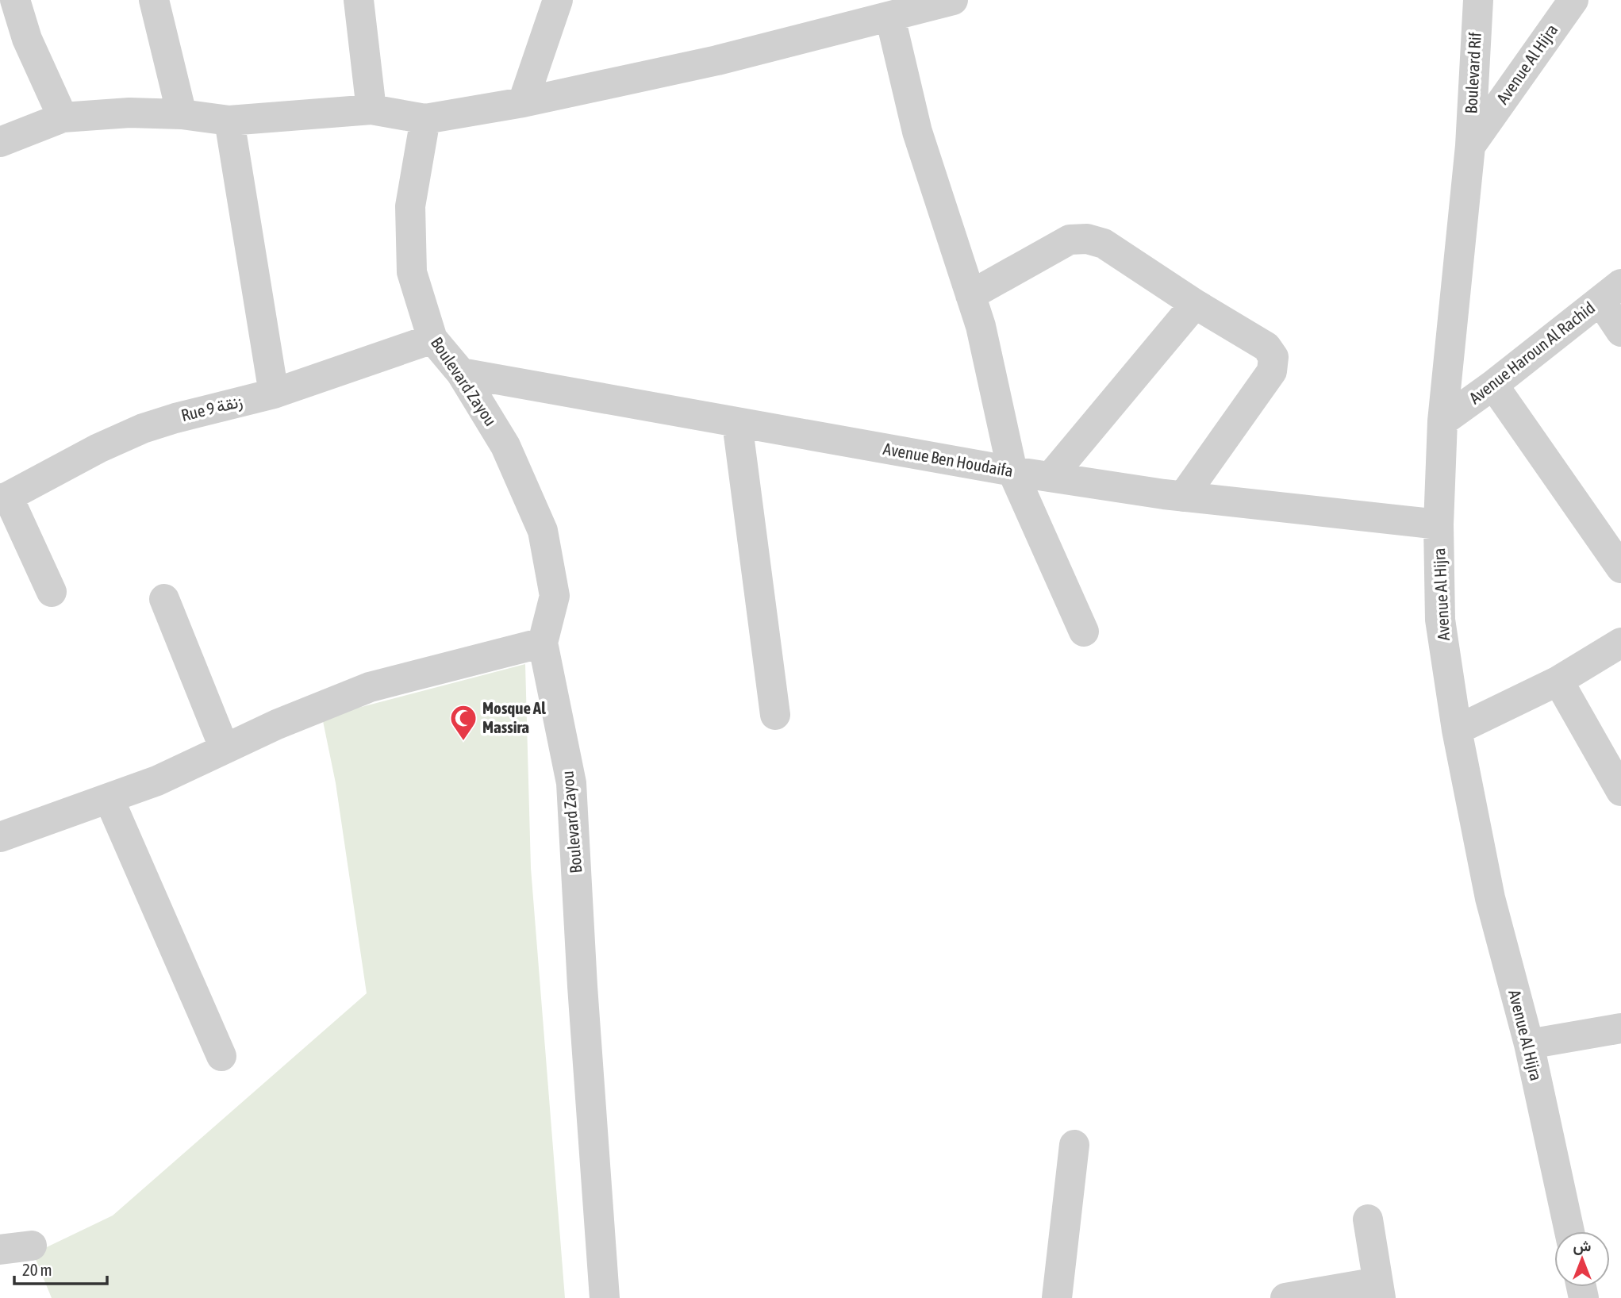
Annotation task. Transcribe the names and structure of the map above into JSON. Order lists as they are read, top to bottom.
{
  "streets": {
    "street": [
      "Avenue Al Hijra",
      "Boulevard Rif",
      "Avenue Haroun Al Rachid",
      "Boulevard Zayou",
      "Rue 9 زنقة",
      "Avenue Ben Houdaifa"
    ]
  },
  "crossings": [
    ["Avenue Al Hijra", "Boulevard Rif"],
    ["Avenue Al Hijra", "Avenue Haroun Al Rachid"],
    ["Avenue Al Hijra", "Avenue Ben Houdaifa"],
    ["Boulevard Zayou", "Rue 9 زنقة"],
    ["Boulevard Zayou", "Avenue Ben Houdaifa"]
  ],
  "places": {
    "mosque": ["Mosque Al Massira"]
  },
  "scale_bar": "20 m",
  "north": "top"
}
